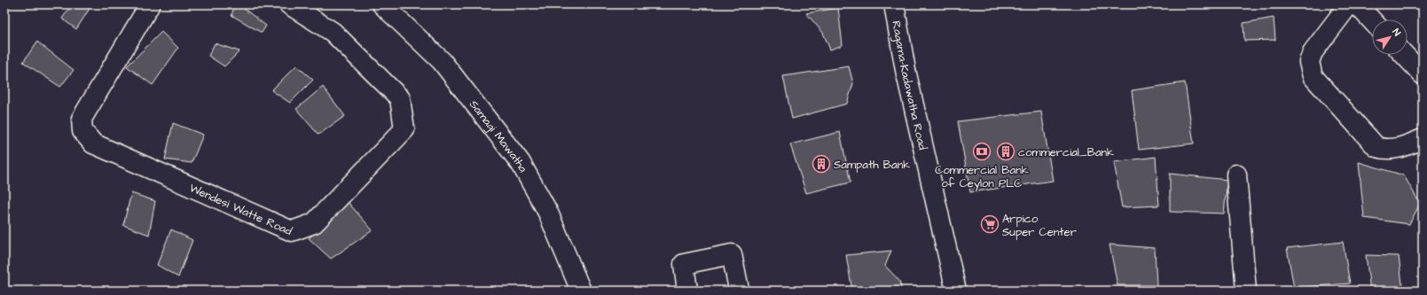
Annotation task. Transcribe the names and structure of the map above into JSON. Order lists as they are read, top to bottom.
{
  "streets": {
    "street": ["Ragama-Kadawatha Road", "Samagi Mawatha", "Wendesi Watte Road"]
  },
  "places": {
    "bank": ["Commercial Bank of Ceylon PLC"],
    "building": ["commercial_Bank", "Sampath Bank"],
    "supermarket": ["Arpico Super Center"]
  },
  "north": "top right"
}
